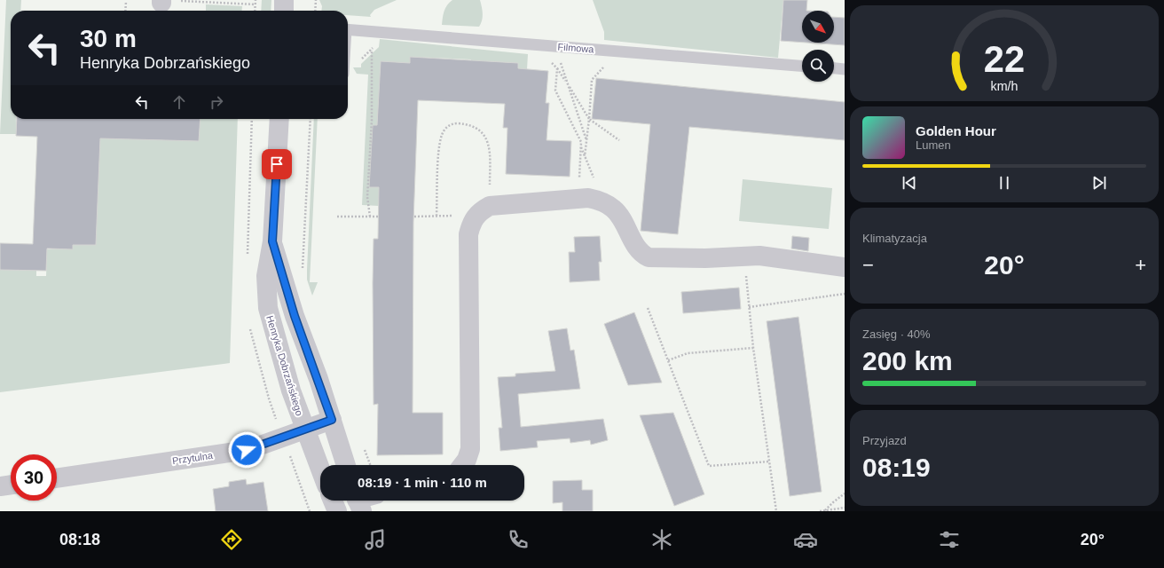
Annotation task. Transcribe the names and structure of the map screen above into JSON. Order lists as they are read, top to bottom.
{
  "streets": {
    "street": ["Henryka Dobrzańskiego", "Przytulna"],
    "lane": ["Filmowa"]
  },
  "crossings": [
    ["Henryka Dobrzańskiego", "Przytulna"]
  ],
  "north": "bottom right",
  "page": {
    "turn": ["30 m", "Henryka Dobrzańskiego"],
    "song": ["Golden Hour", "Lumen"],
    "tile": [
      "Klimatyzacja",
      ["Zasięg · 40%", "200 km"],
      ["Przyjazd", "08:19"]
    ],
    "heat": ["−", "20°", "+"],
    "limit": "30",
    "trip": "08:19 · 1 min · 110 m",
    "tabs": ["08:18", "20°"],
    "gauge": ["22", "km/h"]
  }
}
